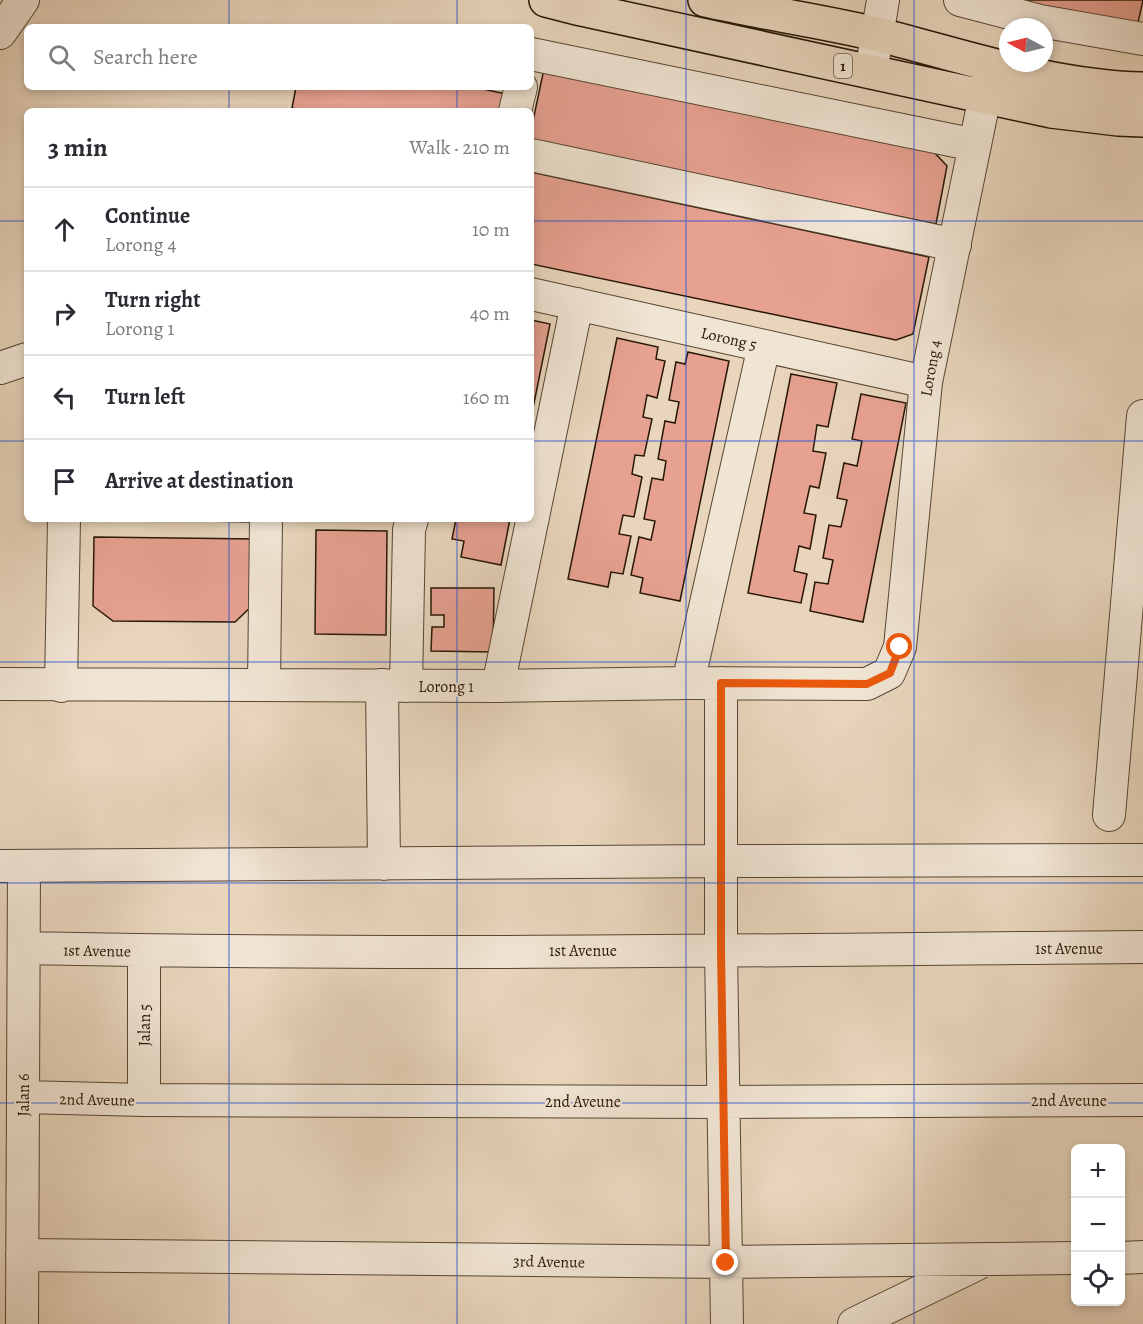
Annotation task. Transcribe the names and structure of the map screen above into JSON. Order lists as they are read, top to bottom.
{
  "streets": {
    "highway": ["1"],
    "street": [
      "Lorong 5",
      "Lorong 4",
      "Lorong 1",
      "1st Avenue",
      "Jalan 5",
      "Jalan 6",
      "2nd Aveune",
      "3rd Avenue"
    ]
  },
  "crossings": [
    ["1", "Lorong 4"],
    ["Lorong 5", "Lorong 4"],
    ["Lorong 4", "Lorong 1"],
    ["1st Avenue", "Jalan 5"],
    ["1st Avenue", "Jalan 6"],
    ["Jalan 5", "2nd Aveune"],
    ["Jalan 6", "2nd Aveune"],
    ["Jalan 6", "3rd Avenue"]
  ],
  "north": "left",
  "page": {
    "search": "Search here",
    "heading": ["3 min", "Walk · 210 m"],
    "list": [
      ["Continue", "Lorong 4", "10 m"],
      ["Turn right", "Lorong 1", "40 m"],
      ["Turn left", "160 m"],
      "Arrive at destination"
    ],
    "map_buttons": ["+", "−"]
  }
}
